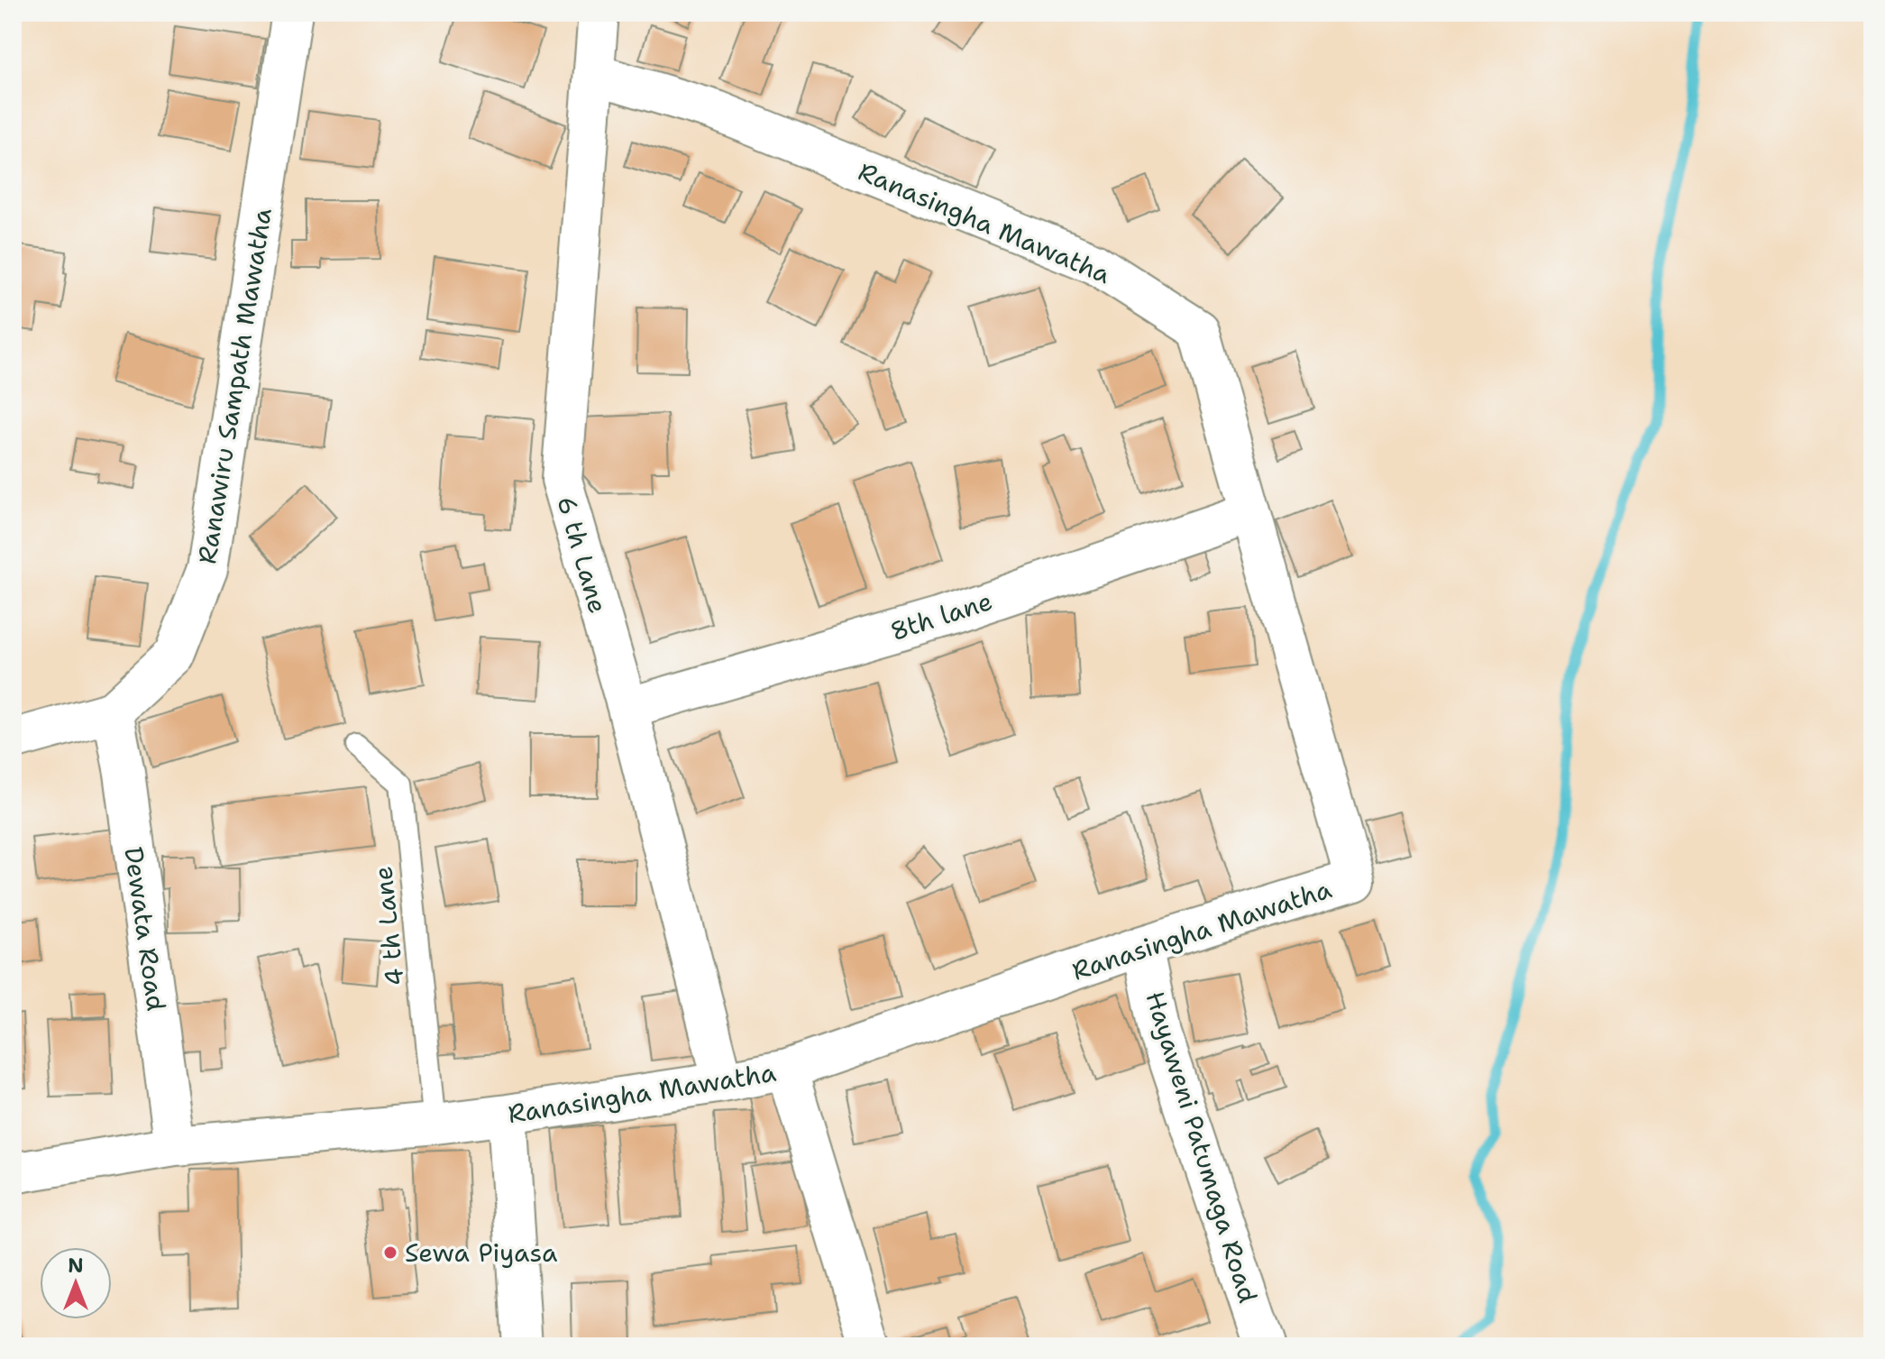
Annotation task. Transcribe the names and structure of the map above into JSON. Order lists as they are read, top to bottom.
{
  "streets": {
    "street": [
      "Ranasingha Mawatha",
      "Ranawiru Sampath Mawatha",
      "6 th Lane",
      "8th lane",
      "Dewata Road",
      "Hayaweni Patumaga Road"
    ],
    "lane": ["4 th Lane"]
  },
  "crossings": [
    ["Ranasingha Mawatha", "6 th Lane"],
    ["Ranasingha Mawatha", "8th lane"],
    ["Ranasingha Mawatha", "4 th Lane"],
    ["Ranasingha Mawatha", "Dewata Road"],
    ["Ranasingha Mawatha", "Hayaweni Patumaga Road"],
    ["Ranawiru Sampath Mawatha", "Dewata Road"],
    ["6 th Lane", "8th lane"]
  ],
  "places": ["Sewa Piyasa"],
  "north": "top"
}
